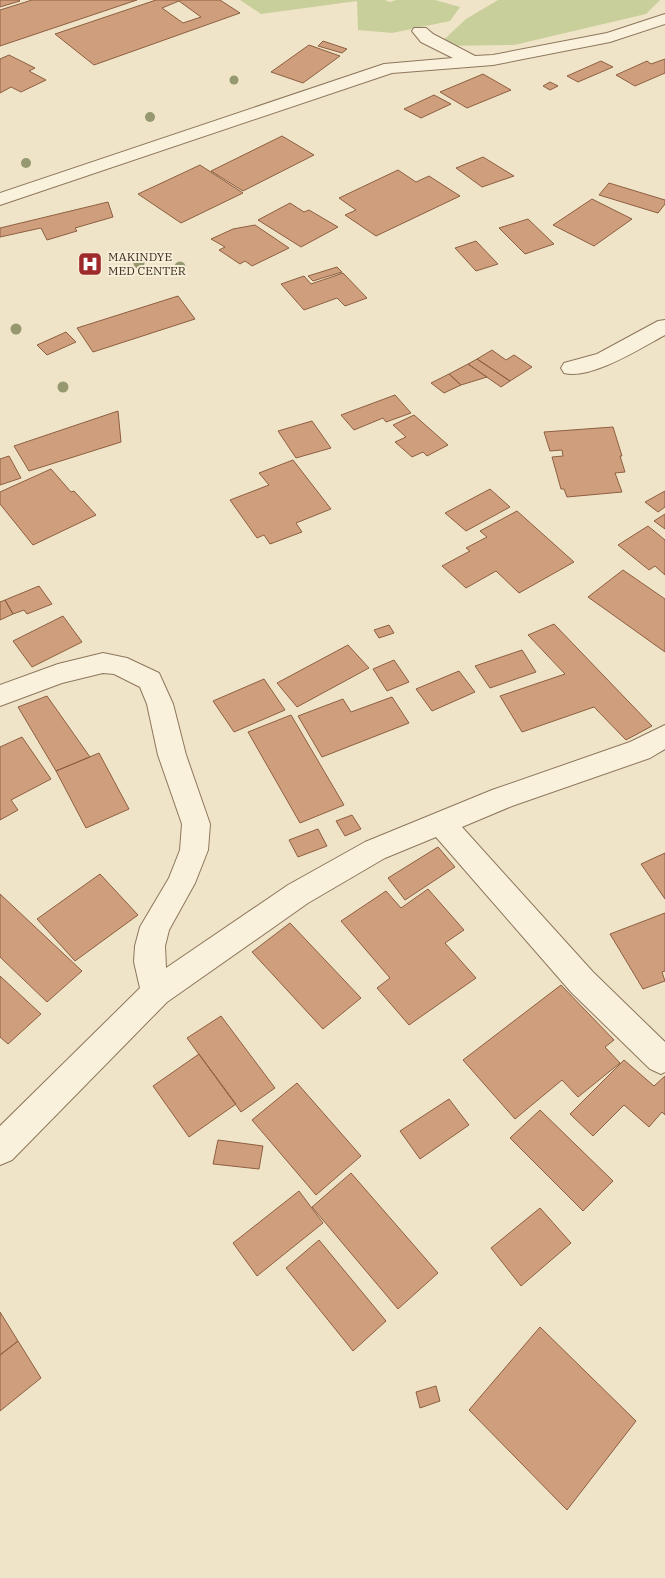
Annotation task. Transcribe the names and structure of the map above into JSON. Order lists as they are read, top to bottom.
{
  "places": {
    "hospital": ["MAKINDYE MED CENTER"]
  }
}
